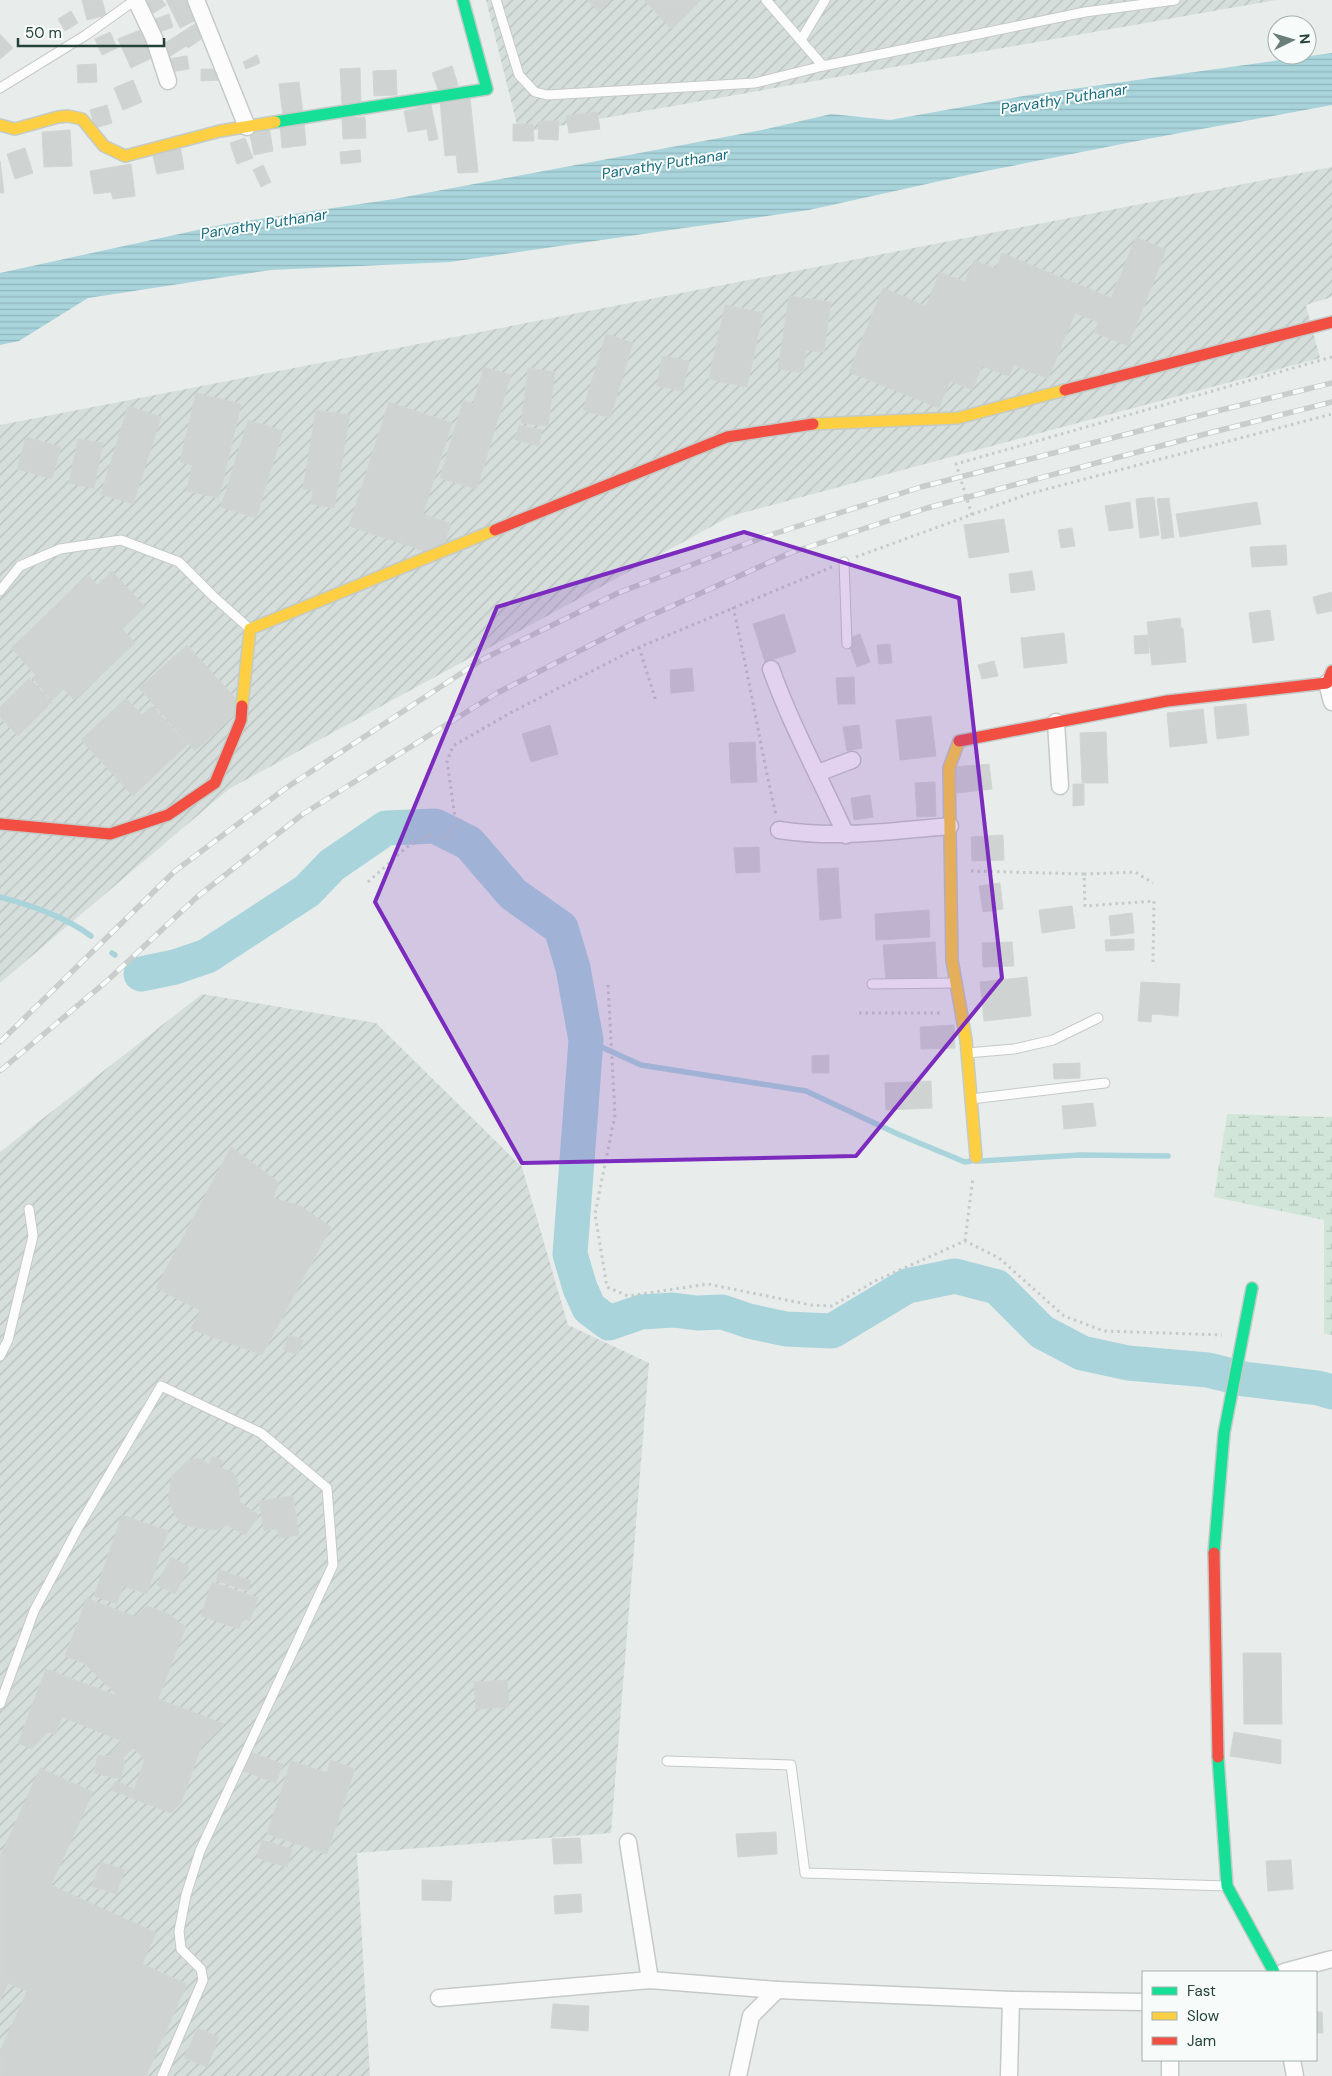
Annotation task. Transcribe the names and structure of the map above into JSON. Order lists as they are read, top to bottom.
{
  "water": ["Parvathy Puthanar"],
  "legend": ["Fast", "Slow", "Jam"],
  "scale_bar": "50 m",
  "north": "right"
}
